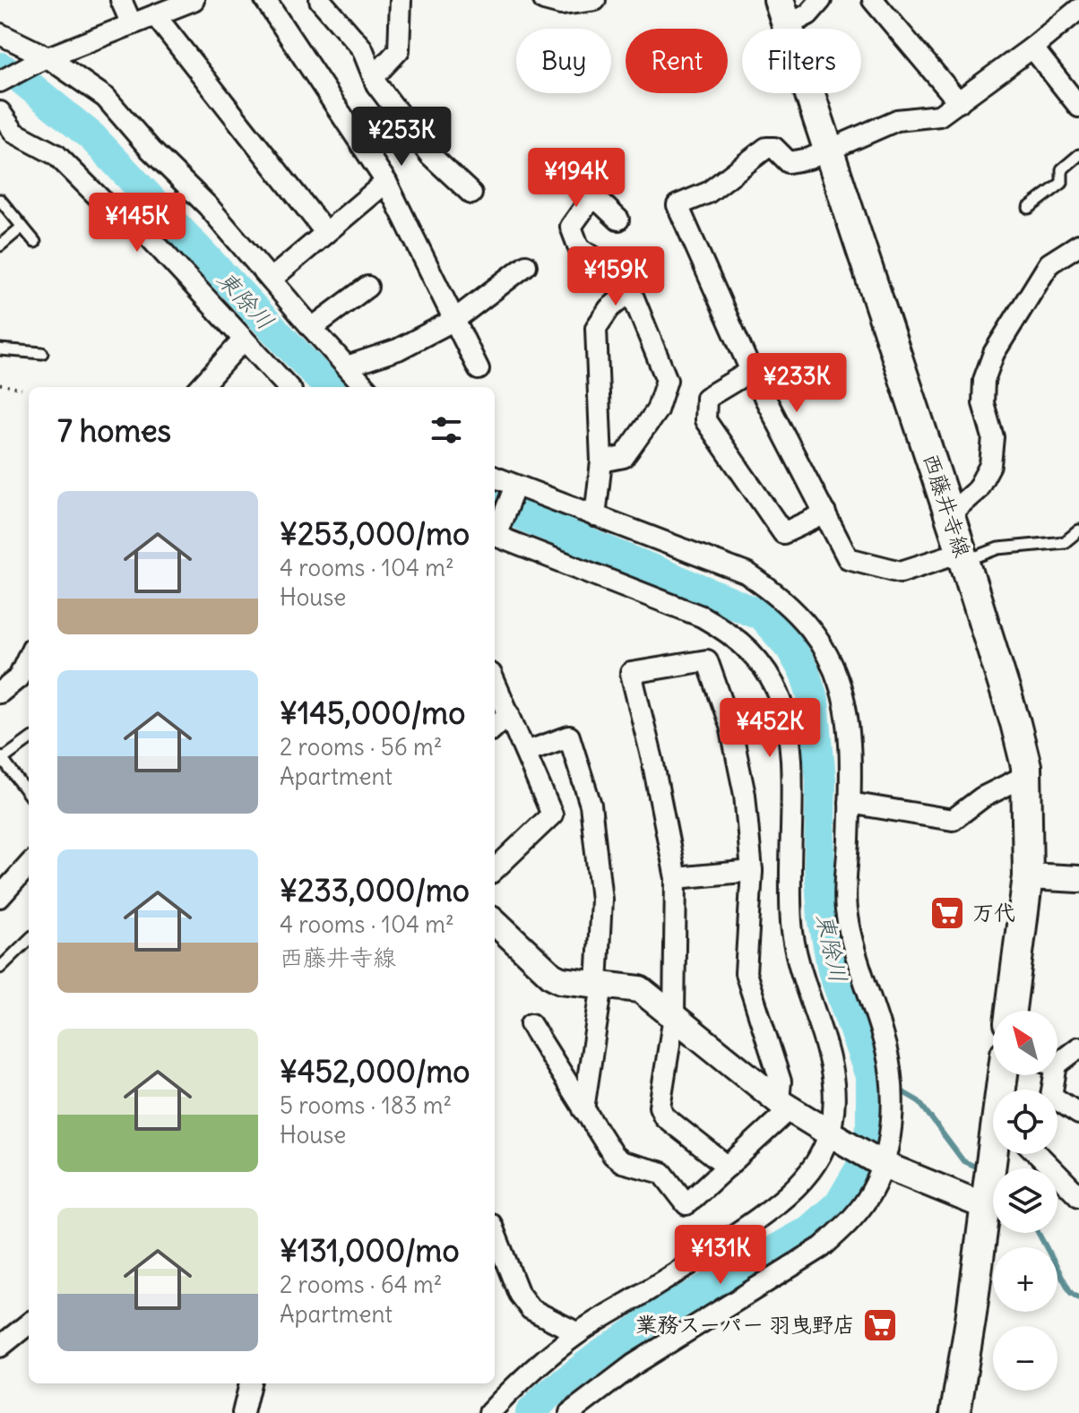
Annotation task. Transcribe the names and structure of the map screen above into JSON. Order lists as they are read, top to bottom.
{
  "streets": {
    "main road": ["西藤井寺線"]
  },
  "water": ["東除川"],
  "places": {
    "supermarket": ["万代", "業務スーパー 羽曳野店"]
  },
  "north": "top left",
  "page": {
    "chip": ["Buy", "Rent", "Filters"],
    "price": [
      "¥253K",
      "¥194K",
      "¥145K",
      "¥159K",
      "¥233K",
      "¥452K",
      "¥131K"
    ],
    "heading": "7 homes",
    "list": [
      {
        "name": "¥253,000/mo",
        "note": "4 rooms · 104 m² · House"
      },
      {
        "name": "¥145,000/mo",
        "note": "2 rooms · 56 m² · Apartment"
      },
      {
        "name": "¥233,000/mo",
        "note": "4 rooms · 104 m² · 西藤井寺線"
      },
      {
        "name": "¥452,000/mo",
        "note": "5 rooms · 183 m² · House"
      },
      {
        "name": "¥131,000/mo",
        "note": "2 rooms · 64 m² · Apartment"
      }
    ],
    "map_buttons": ["+", "−"]
  }
}
